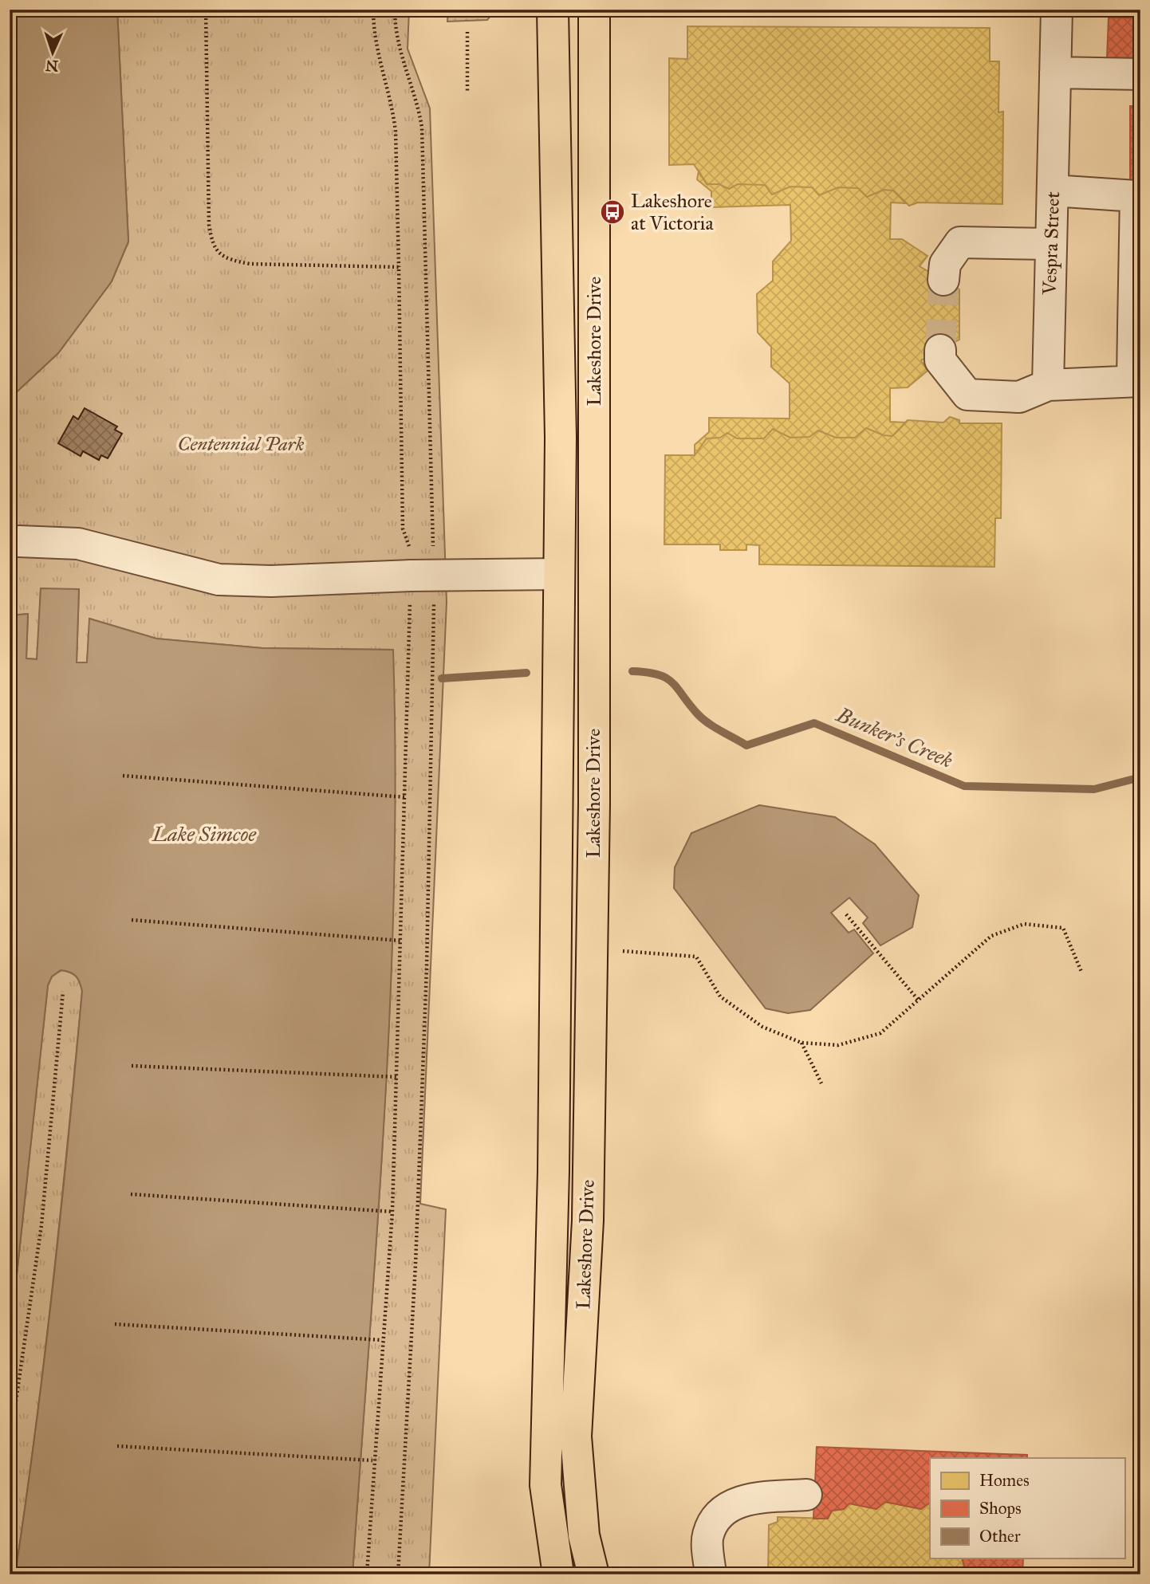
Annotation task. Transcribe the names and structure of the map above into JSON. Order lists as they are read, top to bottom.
{
  "streets": {
    "main road": ["Lakeshore Drive"],
    "street": ["Vespra Street"]
  },
  "water": ["Bunker's Creek", "Lake Simcoe"],
  "parks": ["Centennial Park"],
  "places": {
    "bus stop": ["Lakeshore at Victoria"]
  },
  "legend": ["Homes", "Shops", "Other"],
  "north": "bottom"
}
